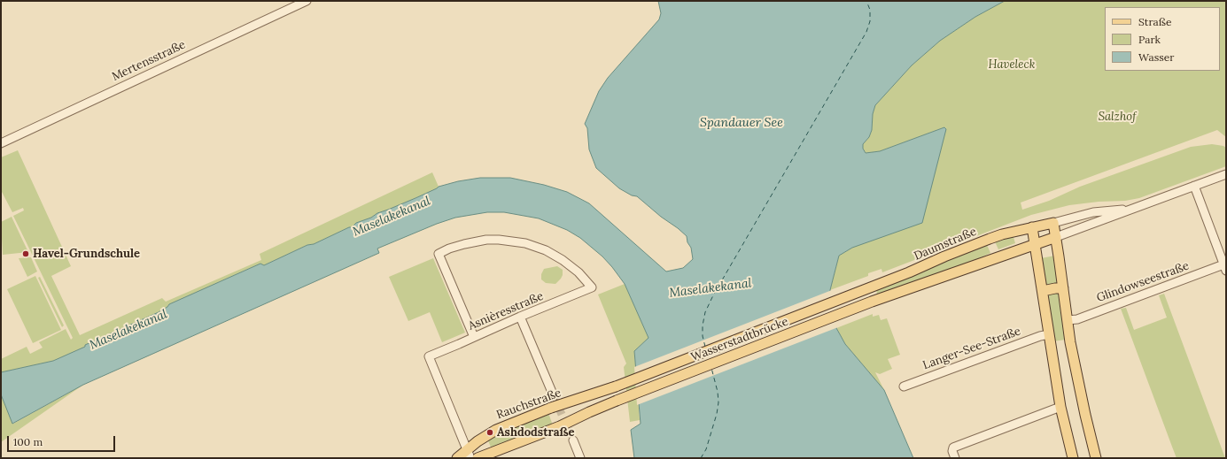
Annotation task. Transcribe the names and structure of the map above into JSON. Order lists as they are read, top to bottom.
{
  "streets": {
    "main road": ["Daumstraße", "Wasserstadtbrücke", "Rauchstraße"],
    "street": [
      "Mertensstraße",
      "Glindowseestraße",
      "Asnièresstraße",
      "Langer-See-Straße"
    ]
  },
  "crossings": [
    ["Daumstraße", "Wasserstadtbrücke"],
    ["Asnièresstraße", "Rauchstraße"],
    ["Wasserstadtbrücke", "Rauchstraße"]
  ],
  "water": ["Spandauer See", "Maselakekanal"],
  "parks": ["Haveleck", "Salzhof"],
  "places": ["Havel-Grundschule", "Ashdodstraße"],
  "legend": ["Straße", "Park", "Wasser"],
  "scale_bar": "100 m"
}
